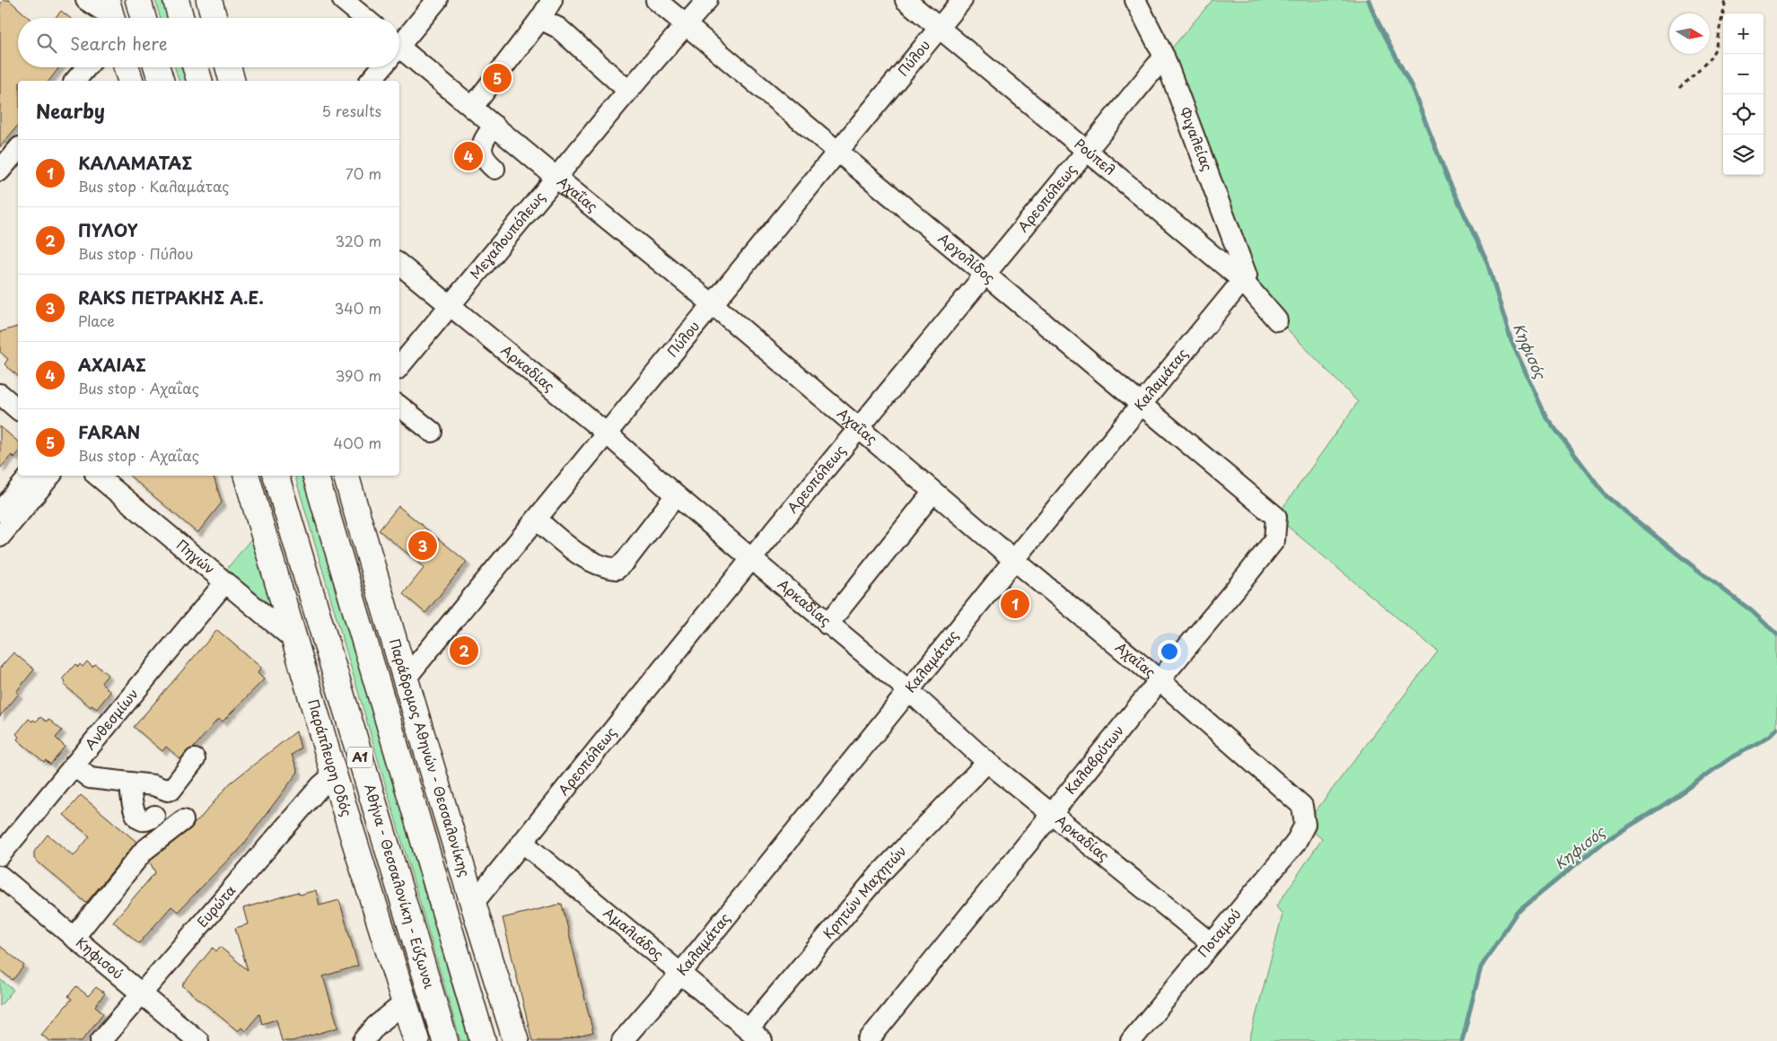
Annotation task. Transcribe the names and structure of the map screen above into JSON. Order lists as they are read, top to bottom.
{
  "streets": {
    "main road": [
      "Παράπλευρη Οδός",
      "Α1",
      "Παράδρομος Αθηνών - Θεσσαλονίκης",
      "Αθήνα - Θεσσαλονίκη - Εύζωνοι"
    ],
    "street": [
      "Πύλου",
      "Φιγαλείας",
      "Ρούπελ",
      "Αχαΐας",
      "Αρεοπόλεως",
      "Μεγαλουπόλεως",
      "Αργολίδος",
      "Αρκαδίας",
      "Καλαμάτας",
      "Πηγών",
      "Ανθεσμίων",
      "Καλαβρύτων",
      "Κρητών Μαχητών",
      "Ευρώτα",
      "Αμαλιάδος",
      "Ποταμού",
      "Κηφισού"
    ]
  },
  "crossings": [
    ["Πύλου", "Ρούπελ"],
    ["Πύλου", "Αχαΐας"],
    ["Πύλου", "Αργολίδος"],
    ["Πύλου", "Αρκαδίας"],
    ["Πύλου", "Παράδρομος Αθηνών - Θεσσαλονίκης"],
    ["Φιγαλείας", "Ρούπελ"],
    ["Φιγαλείας", "Αρεοπόλεως"],
    ["Φιγαλείας", "Καλαμάτας"],
    ["Ρούπελ", "Αρεοπόλεως"],
    ["Ρούπελ", "Καλαμάτας"],
    ["Αχαΐας", "Αρεοπόλεως"],
    ["Αχαΐας", "Μεγαλουπόλεως"],
    ["Αχαΐας", "Καλαμάτας"],
    ["Αχαΐας", "Καλαβρύτων"],
    ["Αχαΐας", "Ποταμού"],
    ["Αρεοπόλεως", "Αργολίδος"],
    ["Αρεοπόλεως", "Αρκαδίας"],
    ["Αρεοπόλεως", "Παράδρομος Αθηνών - Θεσσαλονίκης"],
    ["Αρεοπόλεως", "Αμαλιάδος"],
    ["Μεγαλουπόλεως", "Αργολίδος"],
    ["Μεγαλουπόλεως", "Αρκαδίας"],
    ["Αργολίδος", "Καλαμάτας"],
    ["Αργολίδος", "Καλαβρύτων"],
    ["Αρκαδίας", "Καλαμάτας"],
    ["Αρκαδίας", "Καλαβρύτων"],
    ["Αρκαδίας", "Κρητών Μαχητών"],
    ["Αρκαδίας", "Ποταμού"],
    ["Καλαμάτας", "Αμαλιάδος"],
    ["Πηγών", "Ανθεσμίων"],
    ["Πηγών", "Παράπλευρη Οδός"],
    ["Παράπλευρη Οδός", "Ευρώτα"],
    ["Κρητών Μαχητών", "Αμαλιάδος"],
    ["Ευρώτα", "Κηφισού"]
  ],
  "water": ["Κηφισός"],
  "north": "right",
  "page": {
    "map_buttons": ["+", "−"],
    "search": "Search here",
    "pins": [
      "5",
      "4",
      "3",
      "1",
      "2"
    ],
    "heading": ["Nearby", "5 results"],
    "list": [
      {
        "mark": "1",
        "name": "ΚΑΛΑΜΑΤΑΣ",
        "note": "Bus stop · Καλαμάτας",
        "value": "70 m"
      },
      {
        "mark": "2",
        "name": "ΠΥΛΟΥ",
        "note": "Bus stop · Πύλου",
        "value": "320 m"
      },
      {
        "mark": "3",
        "name": "RAKS ΠΕΤΡΑΚΗΣ Α.Ε.",
        "note": "Place",
        "value": "340 m"
      },
      {
        "mark": "4",
        "name": "AXAΙΑΣ",
        "note": "Bus stop · Αχαΐας",
        "value": "390 m"
      },
      {
        "mark": "5",
        "name": "FARAN",
        "note": "Bus stop · Αχαΐας",
        "value": "400 m"
      }
    ]
  }
}
